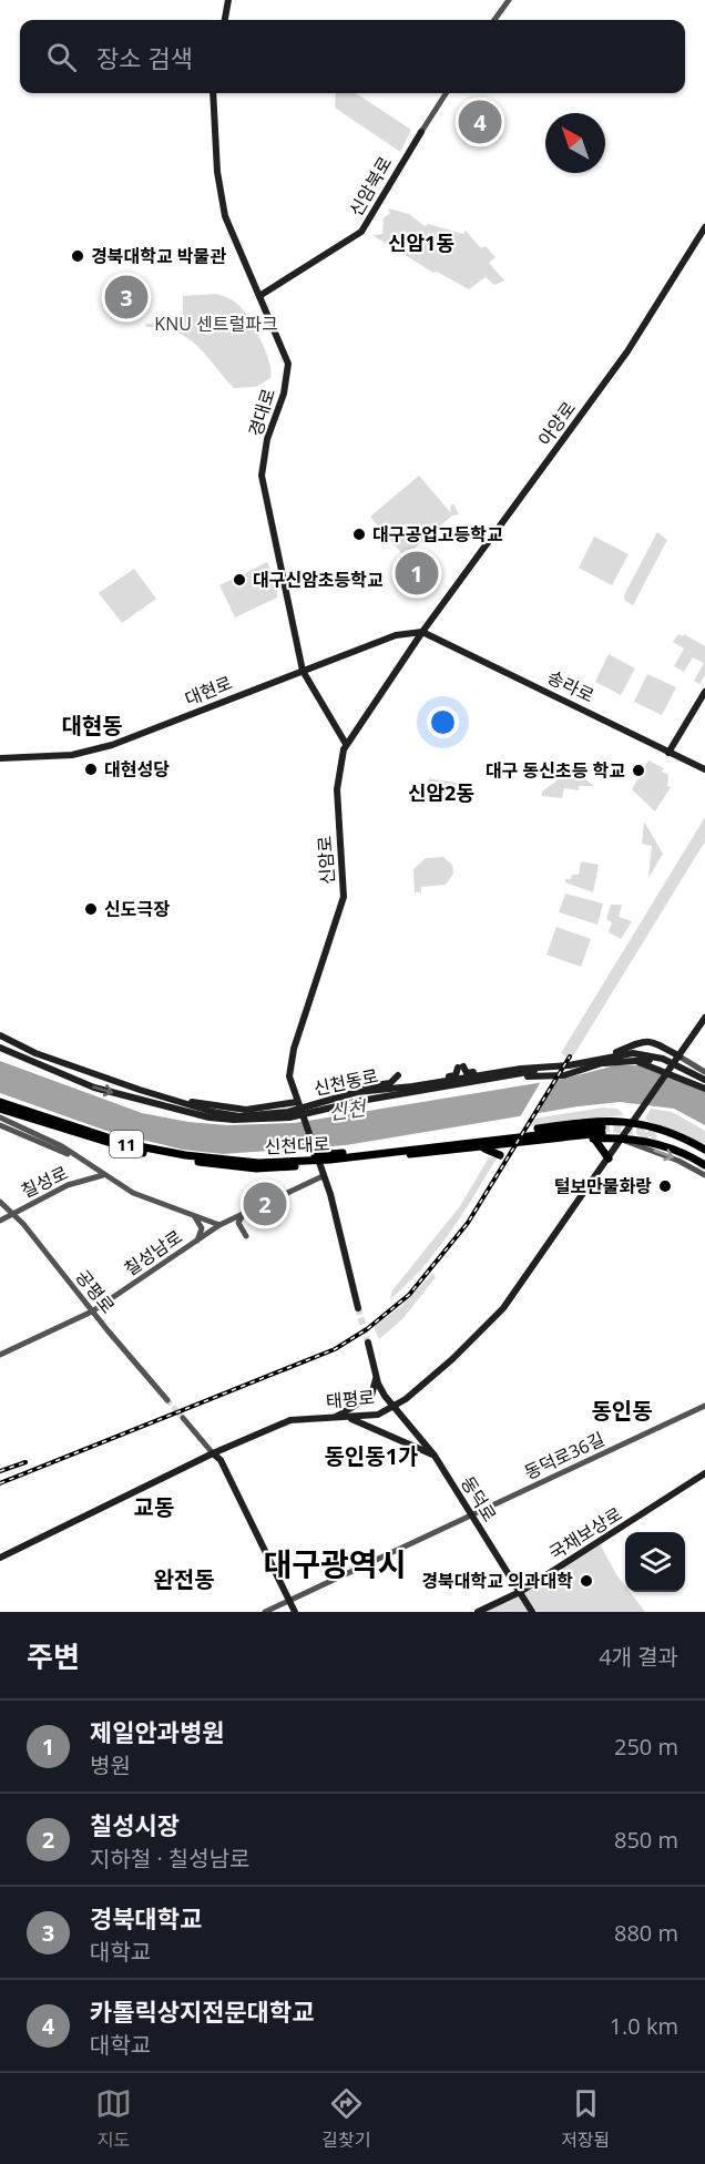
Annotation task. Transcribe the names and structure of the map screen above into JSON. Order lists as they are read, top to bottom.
{
  "streets": {
    "highway": ["11", "신천대로"],
    "main road": [
      "신암북로",
      "경대로",
      "아양로",
      "송라로",
      "대현로",
      "신암로",
      "신천동로",
      "태평로",
      "동덕로",
      "국채보상로"
    ],
    "street": [
      "칠성로",
      "칠성남로",
      "공평로",
      "동덕로36길"
    ]
  },
  "crossings": [
    ["신암북로", "경대로"],
    ["경대로", "대현로"],
    ["경대로", "신암로"],
    ["아양로", "송라로"],
    ["아양로", "대현로"],
    ["아양로", "신암로"],
    ["송라로", "대현로"],
    ["송라로", "신암로"],
    ["대현로", "신암로"],
    ["신암로", "칠성남로"],
    ["칠성로", "공평로"],
    ["칠성남로", "공평로"],
    ["태평로", "동덕로"],
    ["동덕로36길", "동덕로"],
    ["동덕로", "국채보상로"]
  ],
  "districts": [
    "신암1동",
    "대현동",
    "신암2동",
    "동인동",
    "동인동1가",
    "교동",
    "대구광역시",
    "완전동"
  ],
  "water": ["신천"],
  "parks": ["KNU 센트럴파크"],
  "places": [
    "경북대학교 박물관",
    "대구공업고등학교",
    "대구신암초등학교",
    "대현성당",
    "대구 동신초등 학교",
    "신도극장",
    "털보만물화랑",
    "경북대학교 의과대학"
  ],
  "north": "top left",
  "page": {
    "search": "장소 검색",
    "pins": [
      "4",
      "3",
      "1",
      "2"
    ],
    "heading": ["주변", "4개 결과"],
    "list": [
      {
        "mark": "1",
        "name": "제일안과병원",
        "note": "병원",
        "value": "250 m"
      },
      {
        "mark": "2",
        "name": "칠성시장",
        "note": "지하철 · 칠성남로",
        "value": "850 m"
      },
      {
        "mark": "3",
        "name": "경북대학교",
        "note": "대학교",
        "value": "880 m"
      },
      {
        "mark": "4",
        "name": "카톨릭상지전문대학교",
        "note": "대학교",
        "value": "1.0 km"
      }
    ],
    "nav": ["지도", "길찾기", "저장됨"]
  }
}
